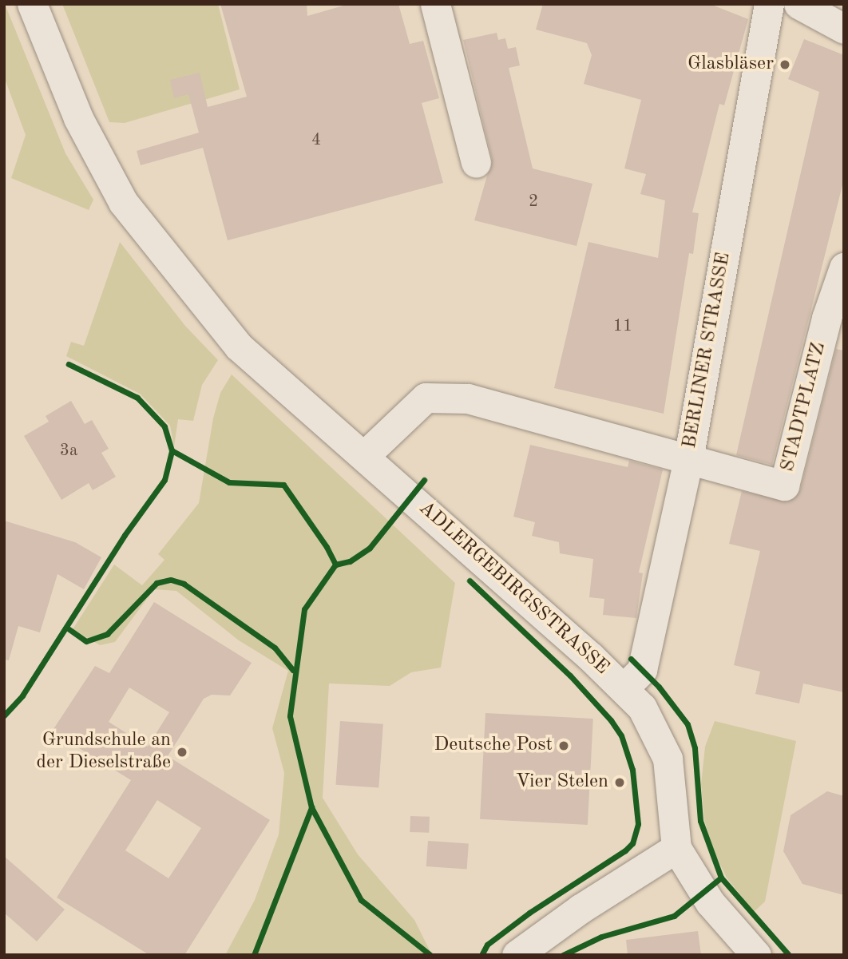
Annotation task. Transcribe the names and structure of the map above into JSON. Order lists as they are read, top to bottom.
{
  "streets": {
    "street": ["BERLINER STRASSE", "STADTPLATZ", "ADLERGEBIRGSSTRASSE"]
  },
  "crossings": [
    ["BERLINER STRASSE", "STADTPLATZ"],
    ["BERLINER STRASSE", "ADLERGEBIRGSSTRASSE"]
  ],
  "places": [
    "Glasbläser",
    "Deutsche Post",
    "Grundschule an der Dieselstraße",
    "Vier Stelen"
  ],
  "house_numbers": [
    "4",
    "2",
    "11",
    "3a"
  ]
}
